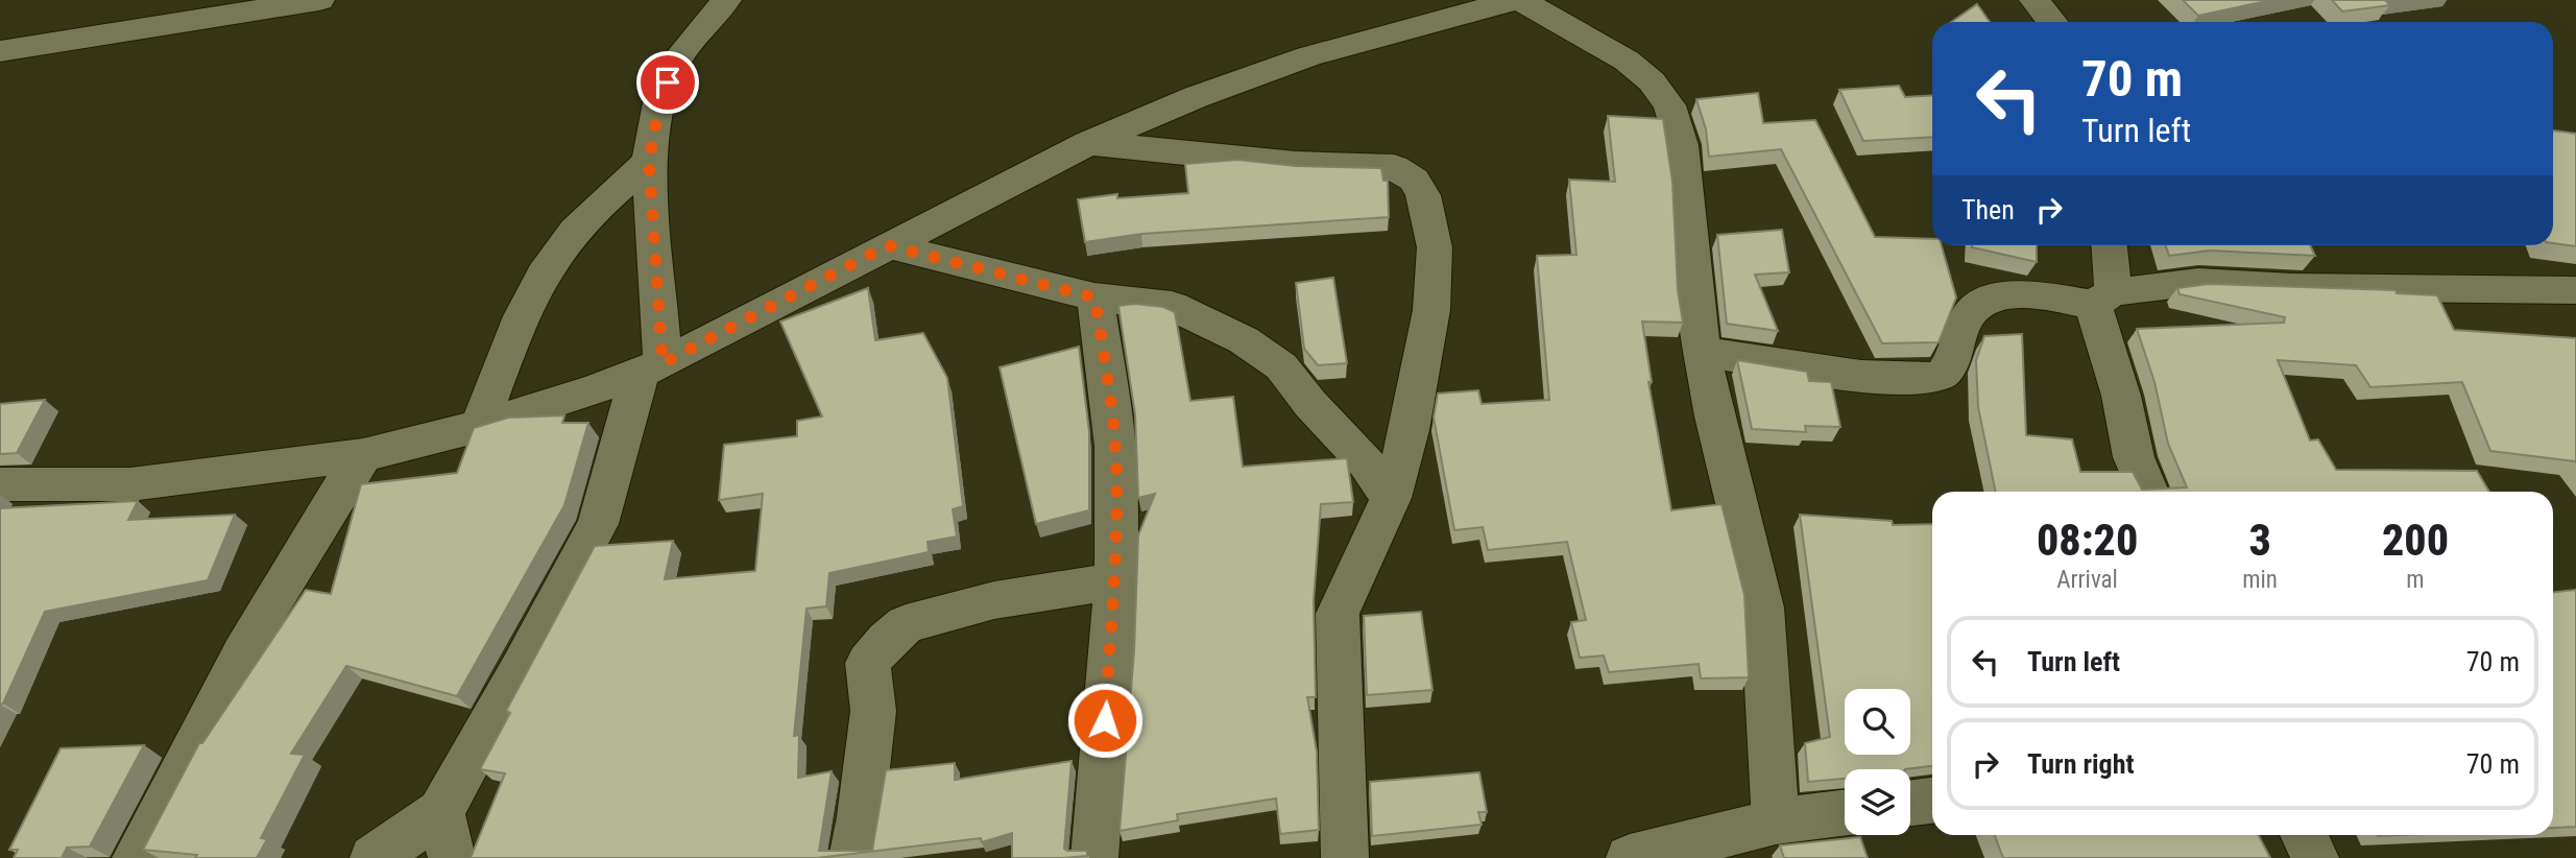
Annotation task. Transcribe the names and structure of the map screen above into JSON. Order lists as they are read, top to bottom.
{
  "page": {
    "turn": ["70 m", "Turn left"],
    "then": "Then",
    "eta": [
      "08:20",
      "Arrival",
      "3",
      "min",
      "200",
      "m"
    ],
    "list": [
      {
        "name": "Turn left",
        "value": "70 m"
      },
      {
        "name": "Turn right",
        "value": "70 m"
      }
    ]
  }
}
